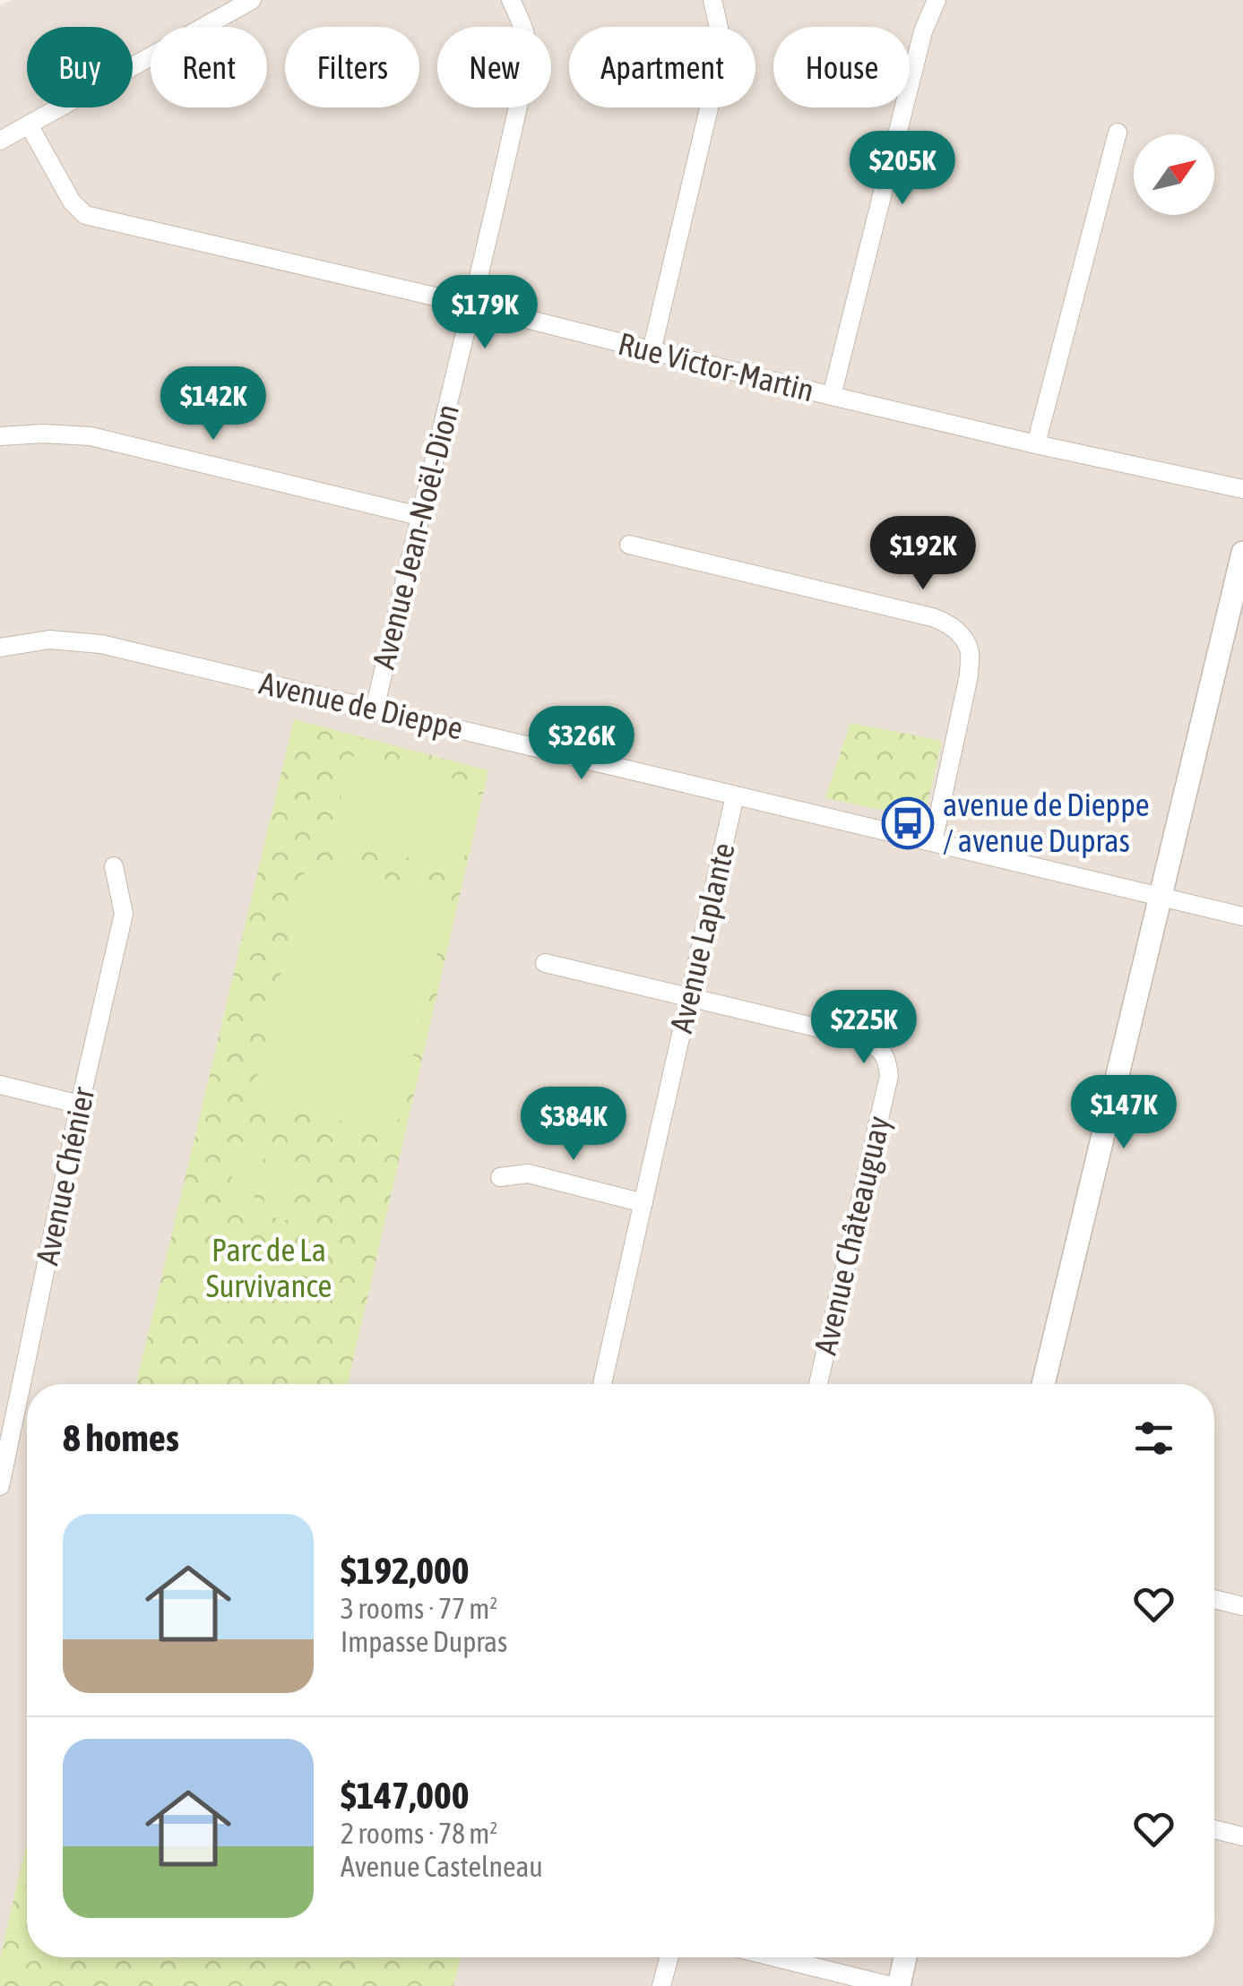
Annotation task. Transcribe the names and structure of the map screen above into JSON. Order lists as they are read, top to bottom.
{
  "streets": {
    "street": [
      "Rue Victor-Martin",
      "Avenue Jean-Noël-Dion",
      "Avenue de Dieppe",
      "Avenue Laplante",
      "Avenue Chénier",
      "Avenue Châteauguay"
    ]
  },
  "crossings": [
    ["Rue Victor-Martin", "Avenue Jean-Noël-Dion"],
    ["Avenue Jean-Noël-Dion", "Avenue de Dieppe"],
    ["Avenue de Dieppe", "Avenue Laplante"],
    ["Avenue Laplante", "Avenue Châteauguay"]
  ],
  "parks": ["Parc de La Survivance"],
  "places": {
    "bus stop": ["avenue de Dieppe / avenue Dupras"]
  },
  "north": "top right",
  "page": {
    "chip": [
      "Buy",
      "Rent",
      "Filters",
      "New",
      "Apartment",
      "House"
    ],
    "price": [
      "$205K",
      "$179K",
      "$142K",
      "$192K",
      "$326K",
      "$225K",
      "$147K",
      "$384K"
    ],
    "heading": "8 homes",
    "list": [
      {
        "name": "$192,000",
        "note": "3 rooms · 77 m² · Impasse Dupras"
      },
      {
        "name": "$147,000",
        "note": "2 rooms · 78 m² · Avenue Castelneau"
      }
    ]
  }
}
